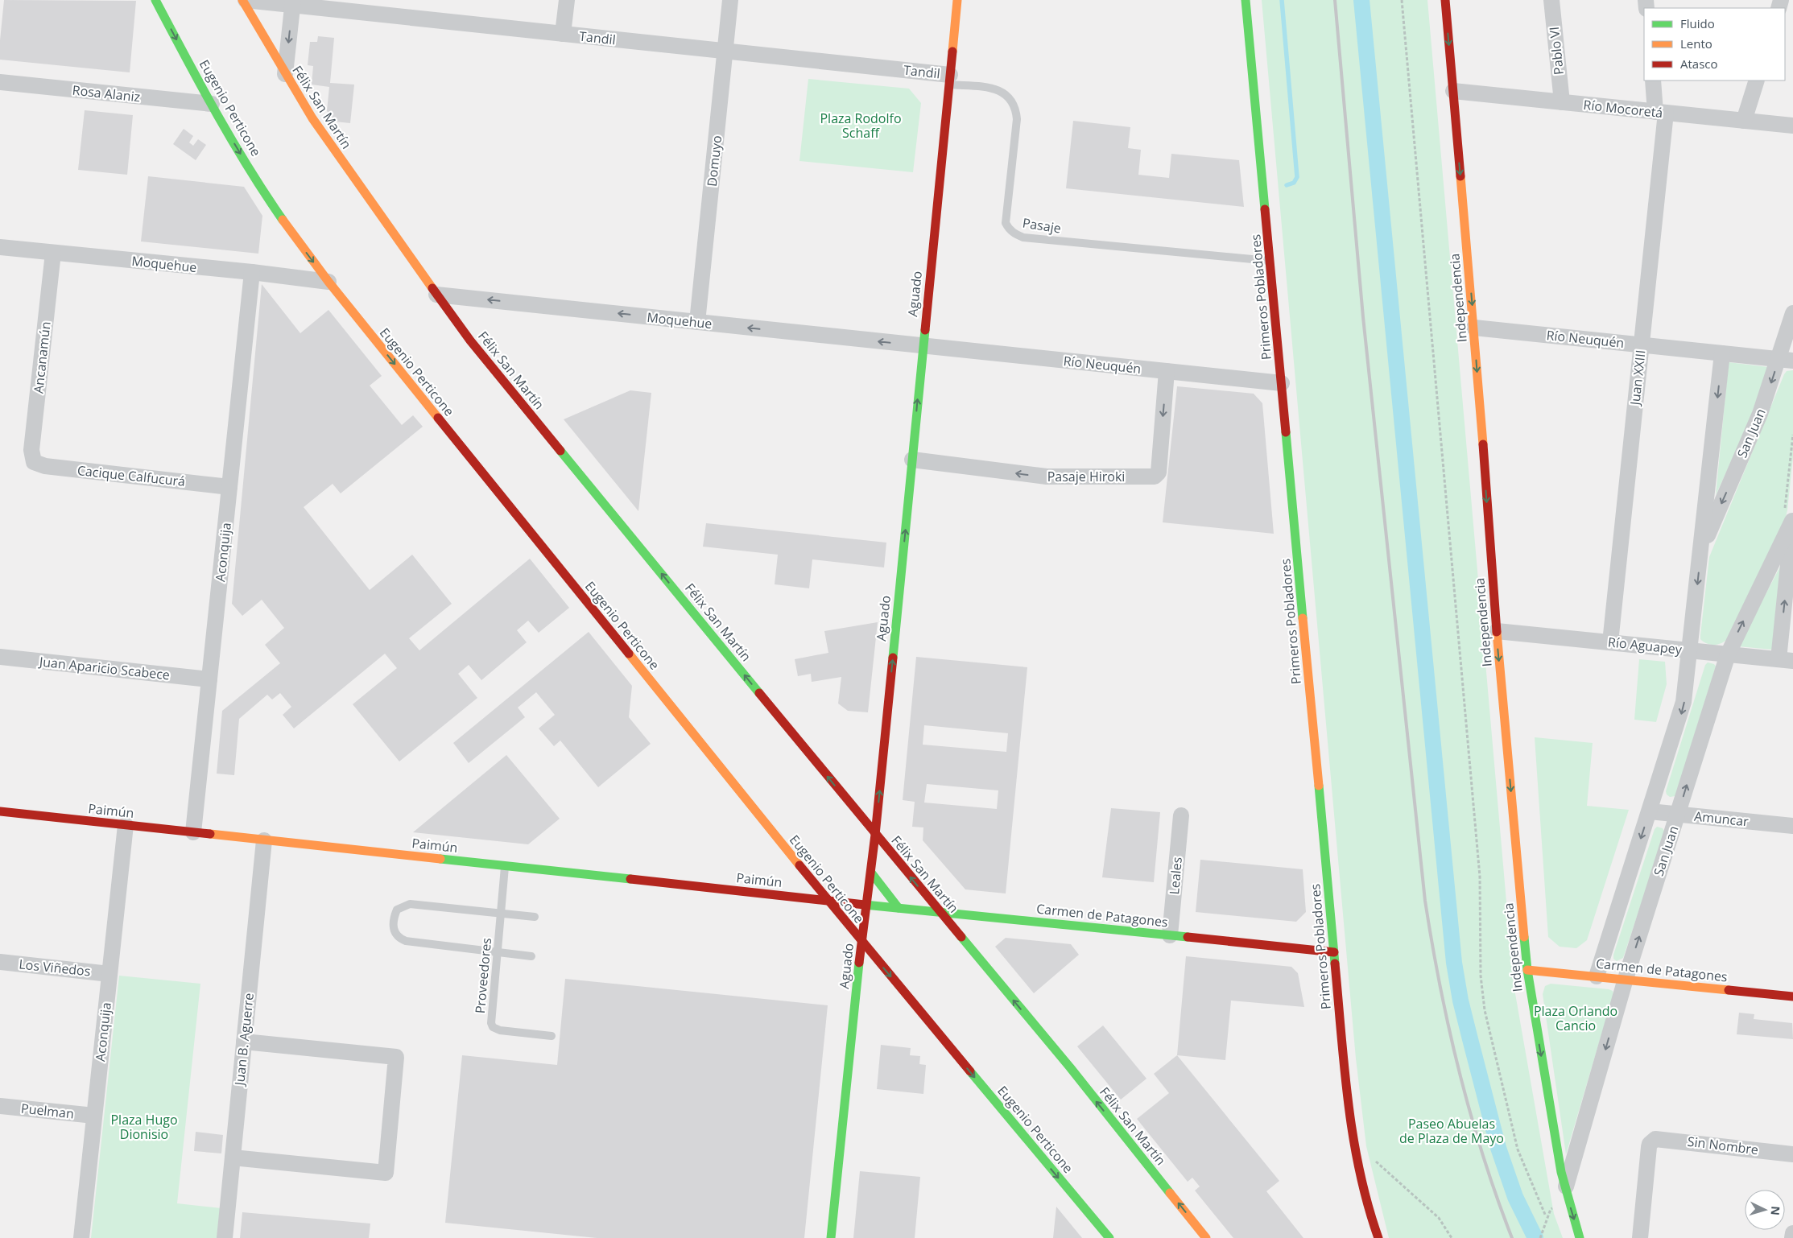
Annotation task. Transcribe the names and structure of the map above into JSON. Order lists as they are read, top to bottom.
{
  "streets": {
    "main road": [
      "Félix San Martín",
      "Eugenio Perticone",
      "Aguado",
      "Primeros Pobladores",
      "Independencia",
      "Paimún",
      "Carmen de Patagones"
    ],
    "street": [
      "Tandil",
      "Pablo VI",
      "Rosa Alaniz",
      "Río Mocoretá",
      "Domuyo",
      "Moquehue",
      "Río Neuquén",
      "Ancanamún",
      "Juan XXIII",
      "San Juan",
      "Cacique Calfucurá",
      "Pasaje Hiroki",
      "Aconquija",
      "Río Aguapey",
      "Juan Aparicio Scabece",
      "Amuncar",
      "Leales",
      "Los Viñedos",
      "Juan B. Aguerre",
      "Puelman",
      "Sin Nombre"
    ],
    "lane": ["Pasaje", "Proveedores"]
  },
  "crossings": [
    ["Tandil", "Domuyo"],
    ["Tandil", "Pasaje"],
    ["Tandil", "Aguado"],
    ["Pablo VI", "Río Mocoretá"],
    ["Rosa Alaniz", "Eugenio Perticone"],
    ["Félix San Martín", "Moquehue"],
    ["Félix San Martín", "Aguado"],
    ["Félix San Martín", "Carmen de Patagones"],
    ["Eugenio Perticone", "Moquehue"],
    ["Eugenio Perticone", "Aguado"],
    ["Eugenio Perticone", "Paimún"],
    ["Río Mocoretá", "Independencia"],
    ["Río Mocoretá", "Juan XXIII"],
    ["Domuyo", "Moquehue"],
    ["Pasaje", "Aguado"],
    ["Pasaje", "Primeros Pobladores"],
    ["Moquehue", "Aguado"],
    ["Moquehue", "Río Neuquén"],
    ["Moquehue", "Ancanamún"],
    ["Moquehue", "Aconquija"],
    ["Aguado", "Río Neuquén"],
    ["Aguado", "Pasaje Hiroki"],
    ["Aguado", "Paimún"],
    ["Aguado", "Carmen de Patagones"],
    ["Primeros Pobladores", "Río Neuquén"],
    ["Primeros Pobladores", "Carmen de Patagones"],
    ["Independencia", "Río Neuquén"],
    ["Independencia", "San Juan"],
    ["Independencia", "Río Aguapey"],
    ["Independencia", "Carmen de Patagones"],
    ["Río Neuquén", "Juan XXIII"],
    ["Río Neuquén", "San Juan"],
    ["Río Neuquén", "Pasaje Hiroki"],
    ["Ancanamún", "Cacique Calfucurá"],
    ["Juan XXIII", "Río Aguapey"],
    ["San Juan", "Río Aguapey"],
    ["San Juan", "Amuncar"],
    ["San Juan", "Carmen de Patagones"],
    ["Cacique Calfucurá", "Aconquija"],
    ["Aconquija", "Juan Aparicio Scabece"],
    ["Aconquija", "Paimún"],
    ["Aconquija", "Los Viñedos"],
    ["Aconquija", "Puelman"],
    ["Paimún", "Carmen de Patagones"],
    ["Paimún", "Proveedores"],
    ["Paimún", "Juan B. Aguerre"],
    ["Leales", "Carmen de Patagones"]
  ],
  "one_way": [
    "Félix San Martín",
    "Eugenio Perticone",
    "Moquehue",
    "Aguado",
    "Independencia"
  ],
  "parks": [
    "Plaza Rodolfo Schaff",
    "Plaza Orlando Cancio",
    "Plaza Hugo Dionisio",
    "Paseo Abuelas de Plaza de Mayo"
  ],
  "legend": ["Fluido", "Lento", "Atasco"],
  "north": "right"
}
